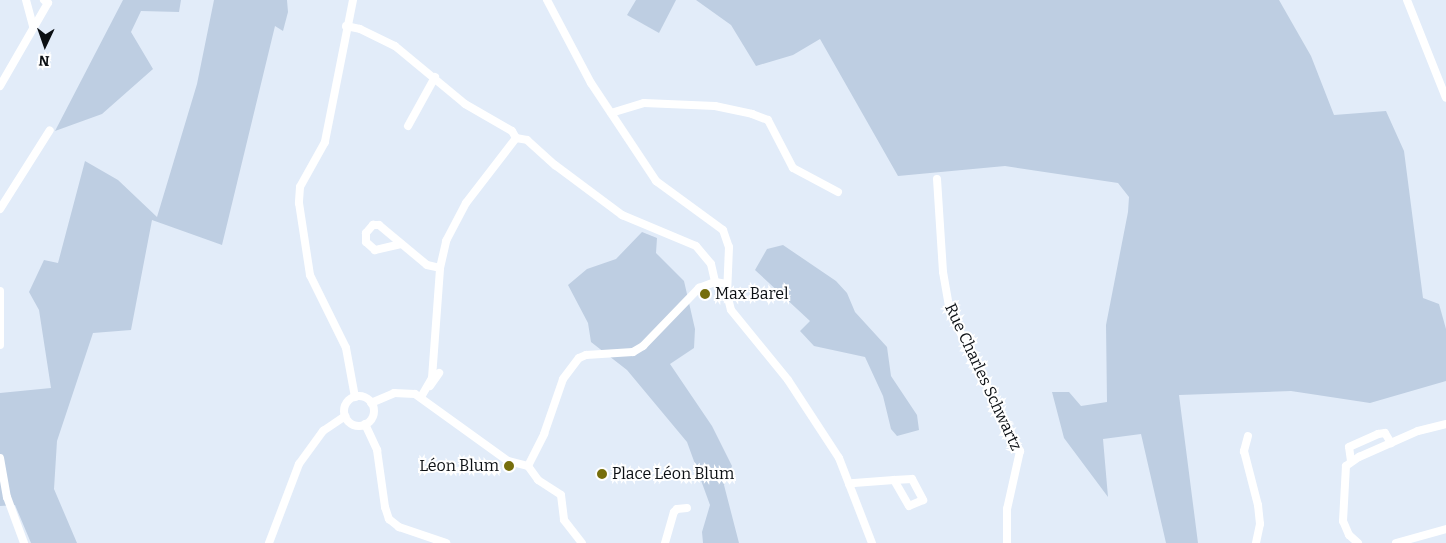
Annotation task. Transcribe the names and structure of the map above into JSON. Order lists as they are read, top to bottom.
{
  "streets": {
    "street": ["Rue Charles Schwartz"]
  },
  "places": ["Max Barel", "Léon Blum", "Place Léon Blum"],
  "north": "bottom"
}
